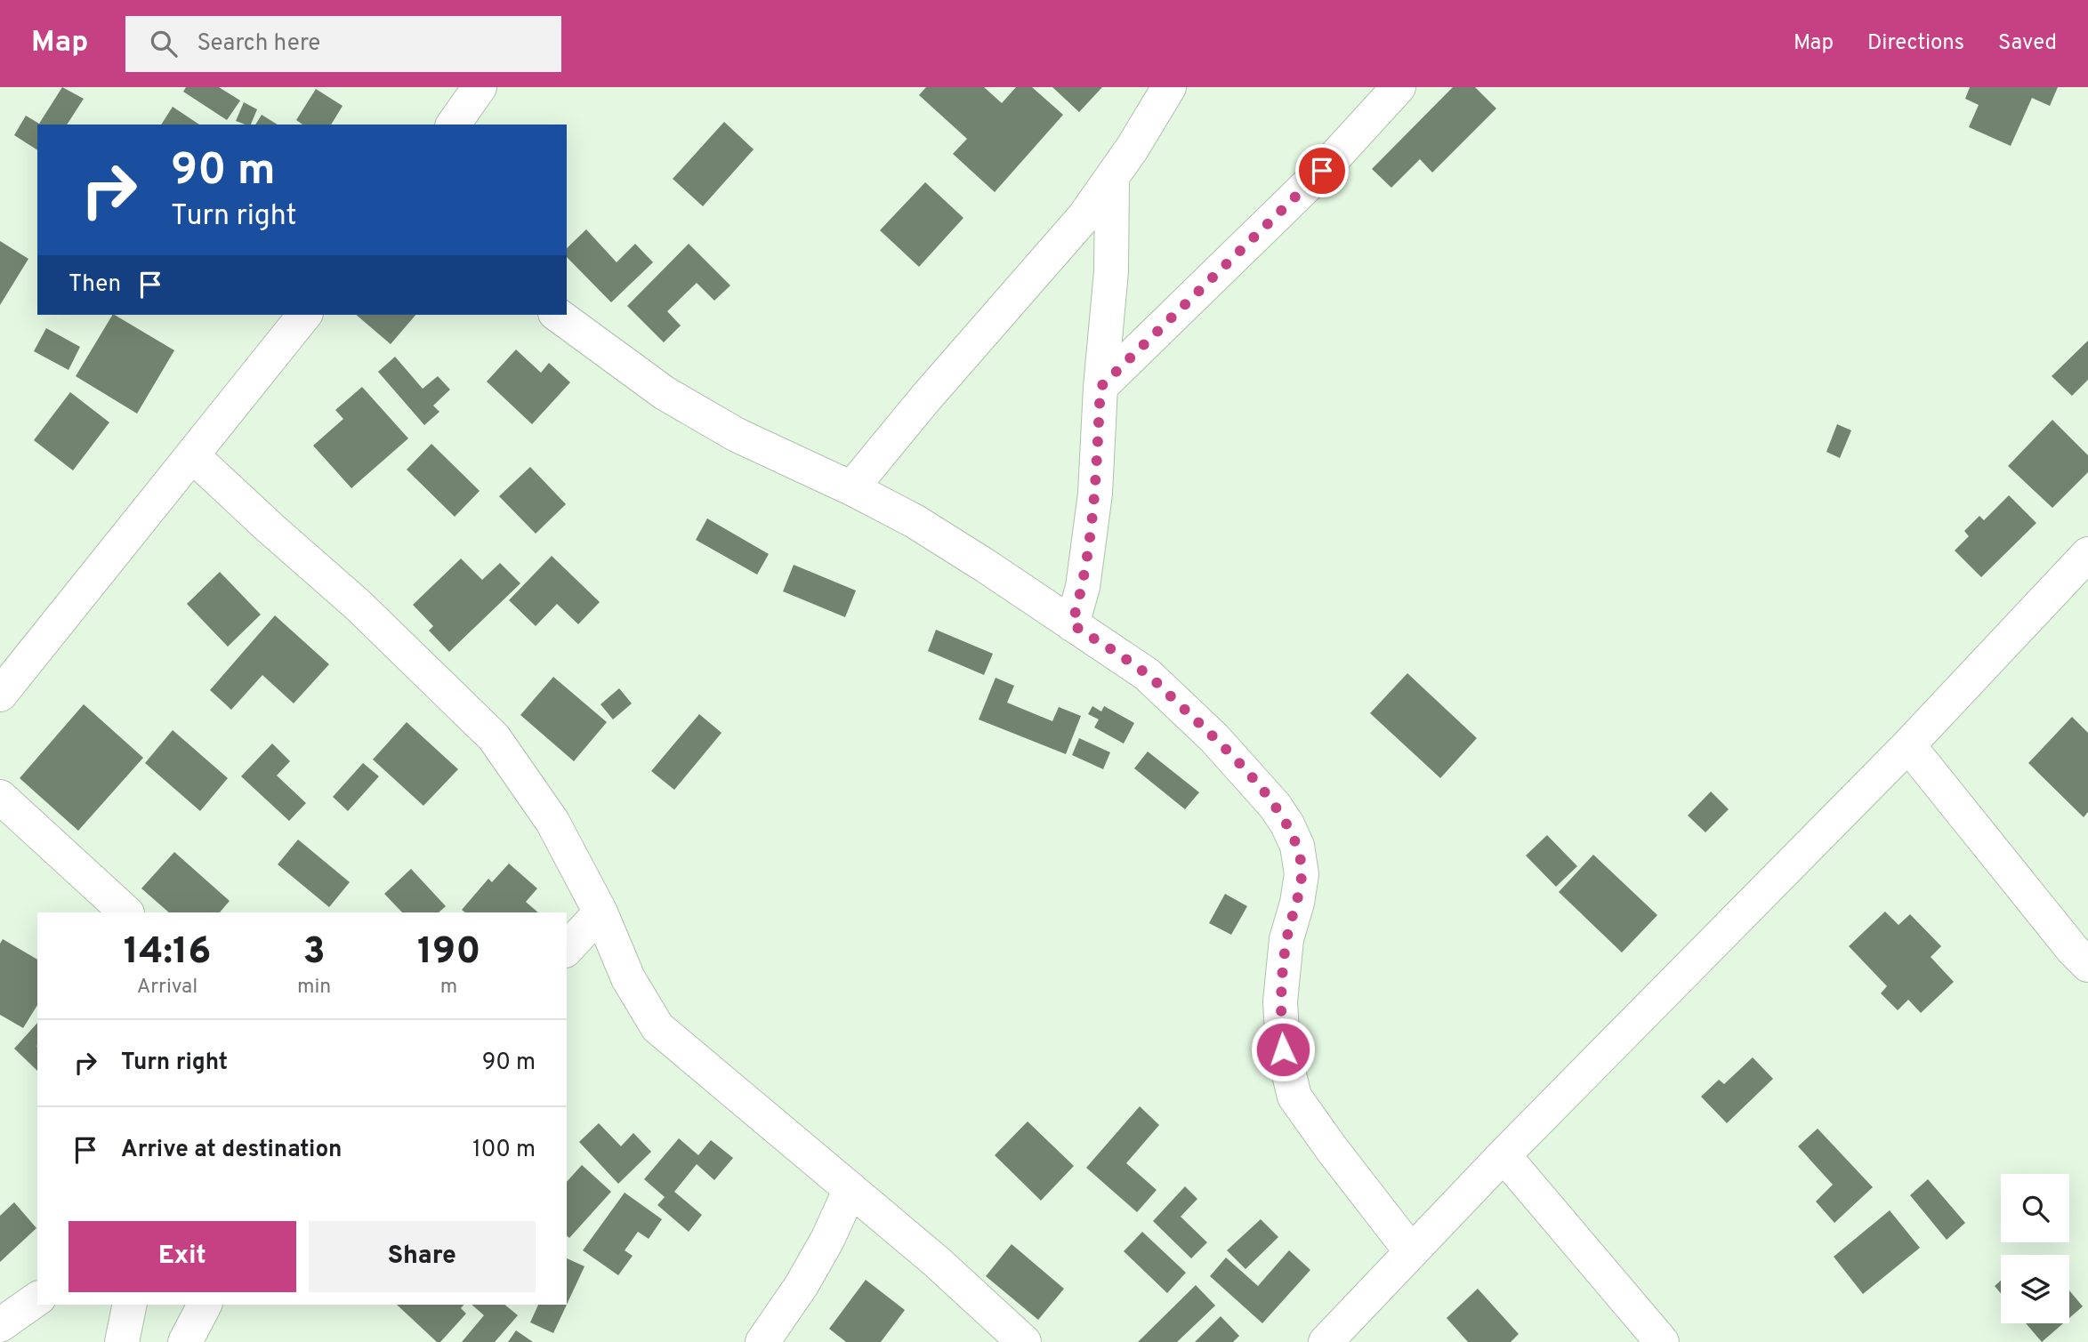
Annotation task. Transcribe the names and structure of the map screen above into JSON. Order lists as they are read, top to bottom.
{
  "page": {
    "header": "Map",
    "search": "Search here",
    "nav": ["Map", "Directions", "Saved"],
    "turn": ["90 m", "Turn right"],
    "then": "Then",
    "eta": [
      "14:16",
      "Arrival",
      "3",
      "min",
      "190",
      "m"
    ],
    "list": [
      {
        "name": "Turn right",
        "value": "90 m"
      },
      {
        "name": "Arrive at destination",
        "value": "100 m"
      }
    ],
    "buttons": ["Exit", "Share"]
  }
}
